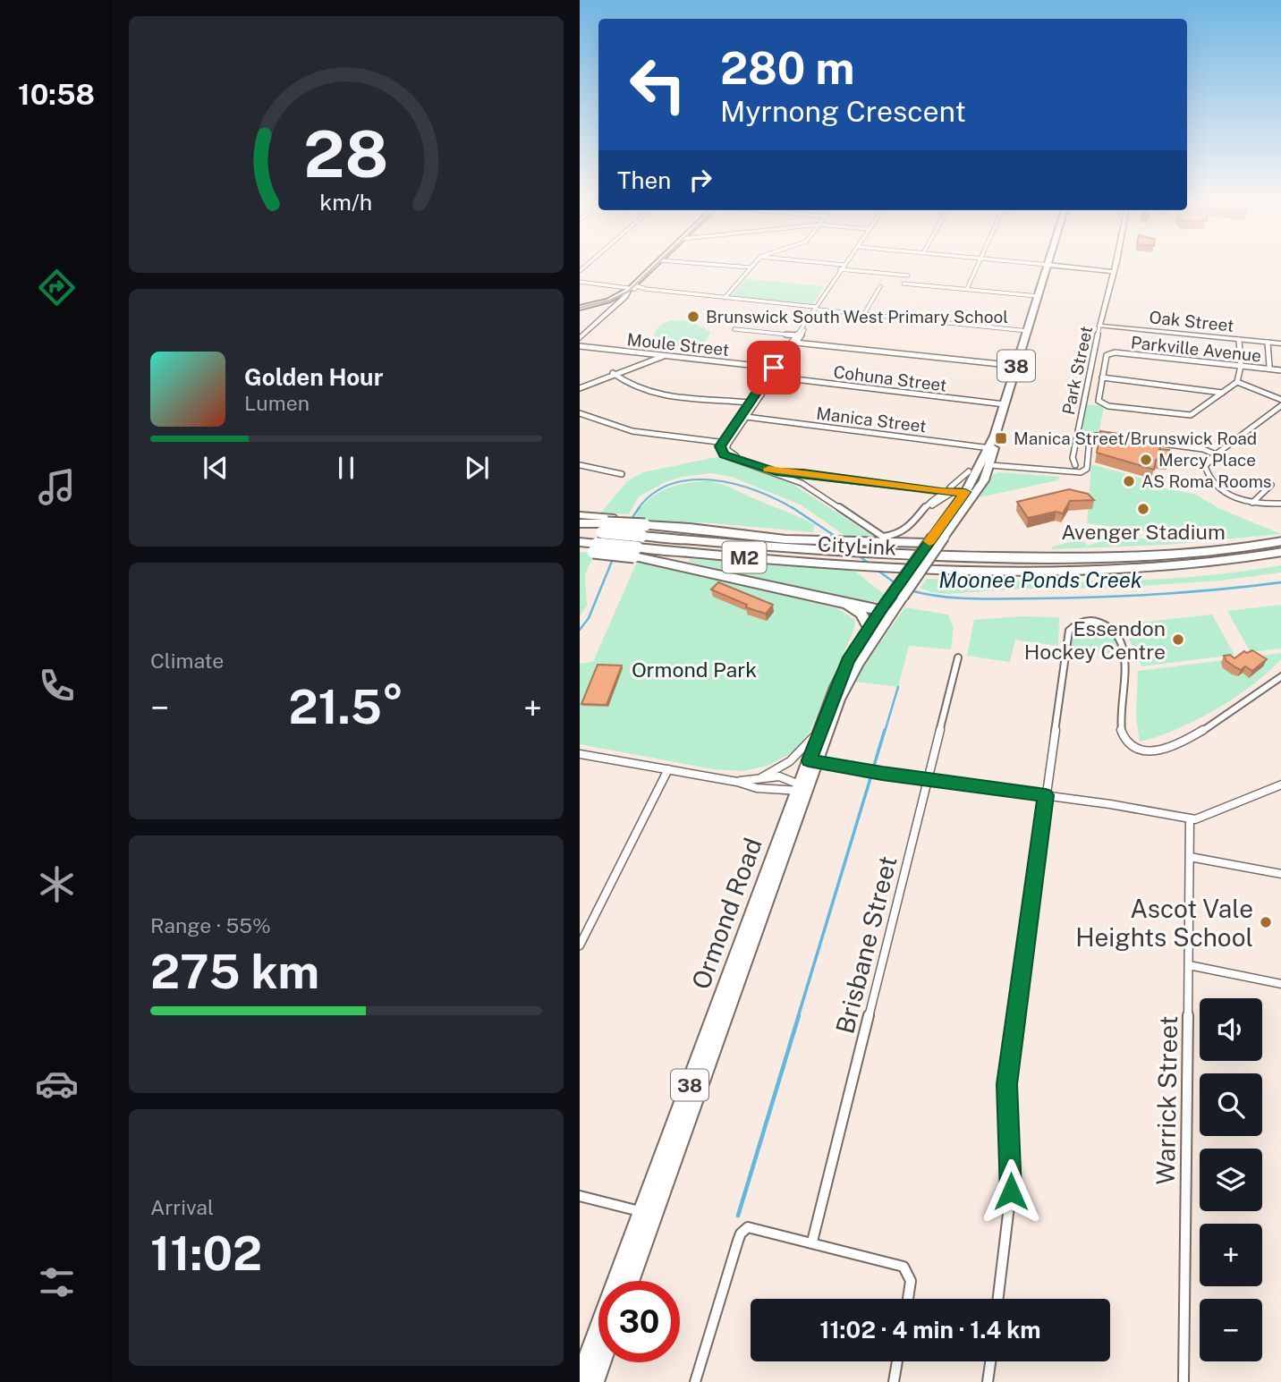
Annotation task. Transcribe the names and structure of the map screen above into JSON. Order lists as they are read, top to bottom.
{
  "streets": {
    "highway": ["CityLink", "M2"],
    "main road": ["38", "Ormond Road"],
    "street": [
      "Oak Street",
      "Moule Street",
      "Parkville Avenue",
      "Park Street",
      "Cohuna Street",
      "Manica Street",
      "Brisbane Street",
      "Warrick Street"
    ]
  },
  "crossings": [
    ["Oak Street", "Park Street"],
    ["Parkville Avenue", "Park Street"],
    ["38", "Cohuna Street"],
    ["38", "Manica Street"],
    ["38", "Ormond Road"]
  ],
  "water": ["Moonee Ponds Creek"],
  "parks": ["Ormond Park"],
  "places": {
    "other": [
      "Brunswick South West Primary School",
      "Mercy Place",
      "AS Roma Rooms",
      "Avenger Stadium",
      "Essendon Hockey Centre",
      "Ascot Vale Heights School"
    ],
    "transit": ["Manica Street/Brunswick Road"]
  },
  "page": {
    "tabs": "10:58",
    "turn": ["280 m", "Myrnong Crescent"],
    "then": "Then",
    "song": ["Golden Hour", "Lumen"],
    "tile": [
      "Climate",
      ["Range · 55%", "275 km"],
      ["Arrival", "11:02"]
    ],
    "heat": ["−", "21.5°", "+"],
    "map_buttons": ["+", "−"],
    "limit": "30",
    "trip": "11:02 · 4 min · 1.4 km",
    "gauge": ["28", "km/h"]
  }
}
